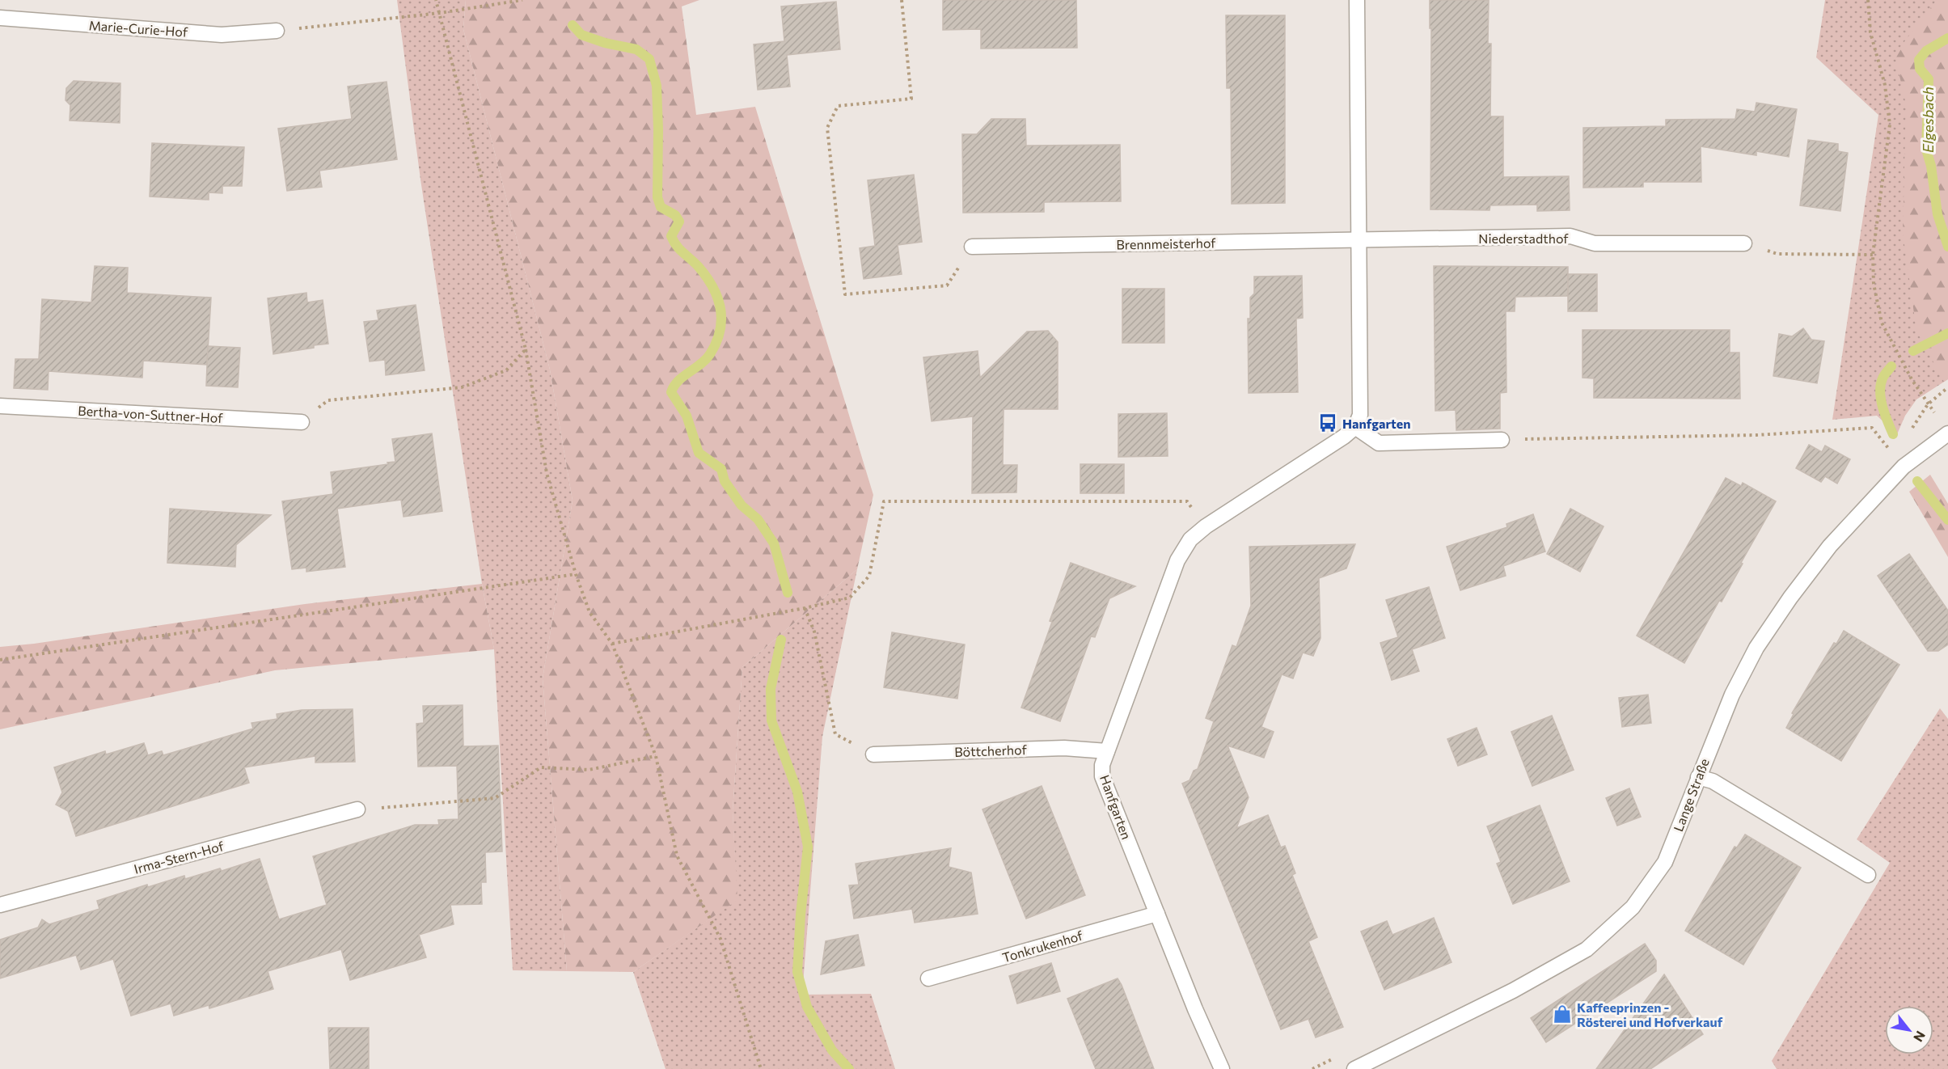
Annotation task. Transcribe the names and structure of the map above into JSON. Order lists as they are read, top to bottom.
{
  "streets": {
    "street": [
      "Marie-Curie-Hof",
      "Niederstadthof",
      "Brennmeisterhof",
      "Bertha-von-Suttner-Hof",
      "Böttcherhof",
      "Lange Straße",
      "Hanfgarten",
      "Irma-Stern-Hof",
      "Tonkrukenhof"
    ]
  },
  "crossings": [
    ["Niederstadthof", "Brennmeisterhof"],
    ["Böttcherhof", "Hanfgarten"],
    ["Hanfgarten", "Tonkrukenhof"]
  ],
  "water": ["Elgesbach"],
  "places": {
    "bus stop": ["Hanfgarten"],
    "shop": ["Kaffeeprinzen - Rösterei und Hofverkauf"]
  },
  "north": "bottom right"
}
